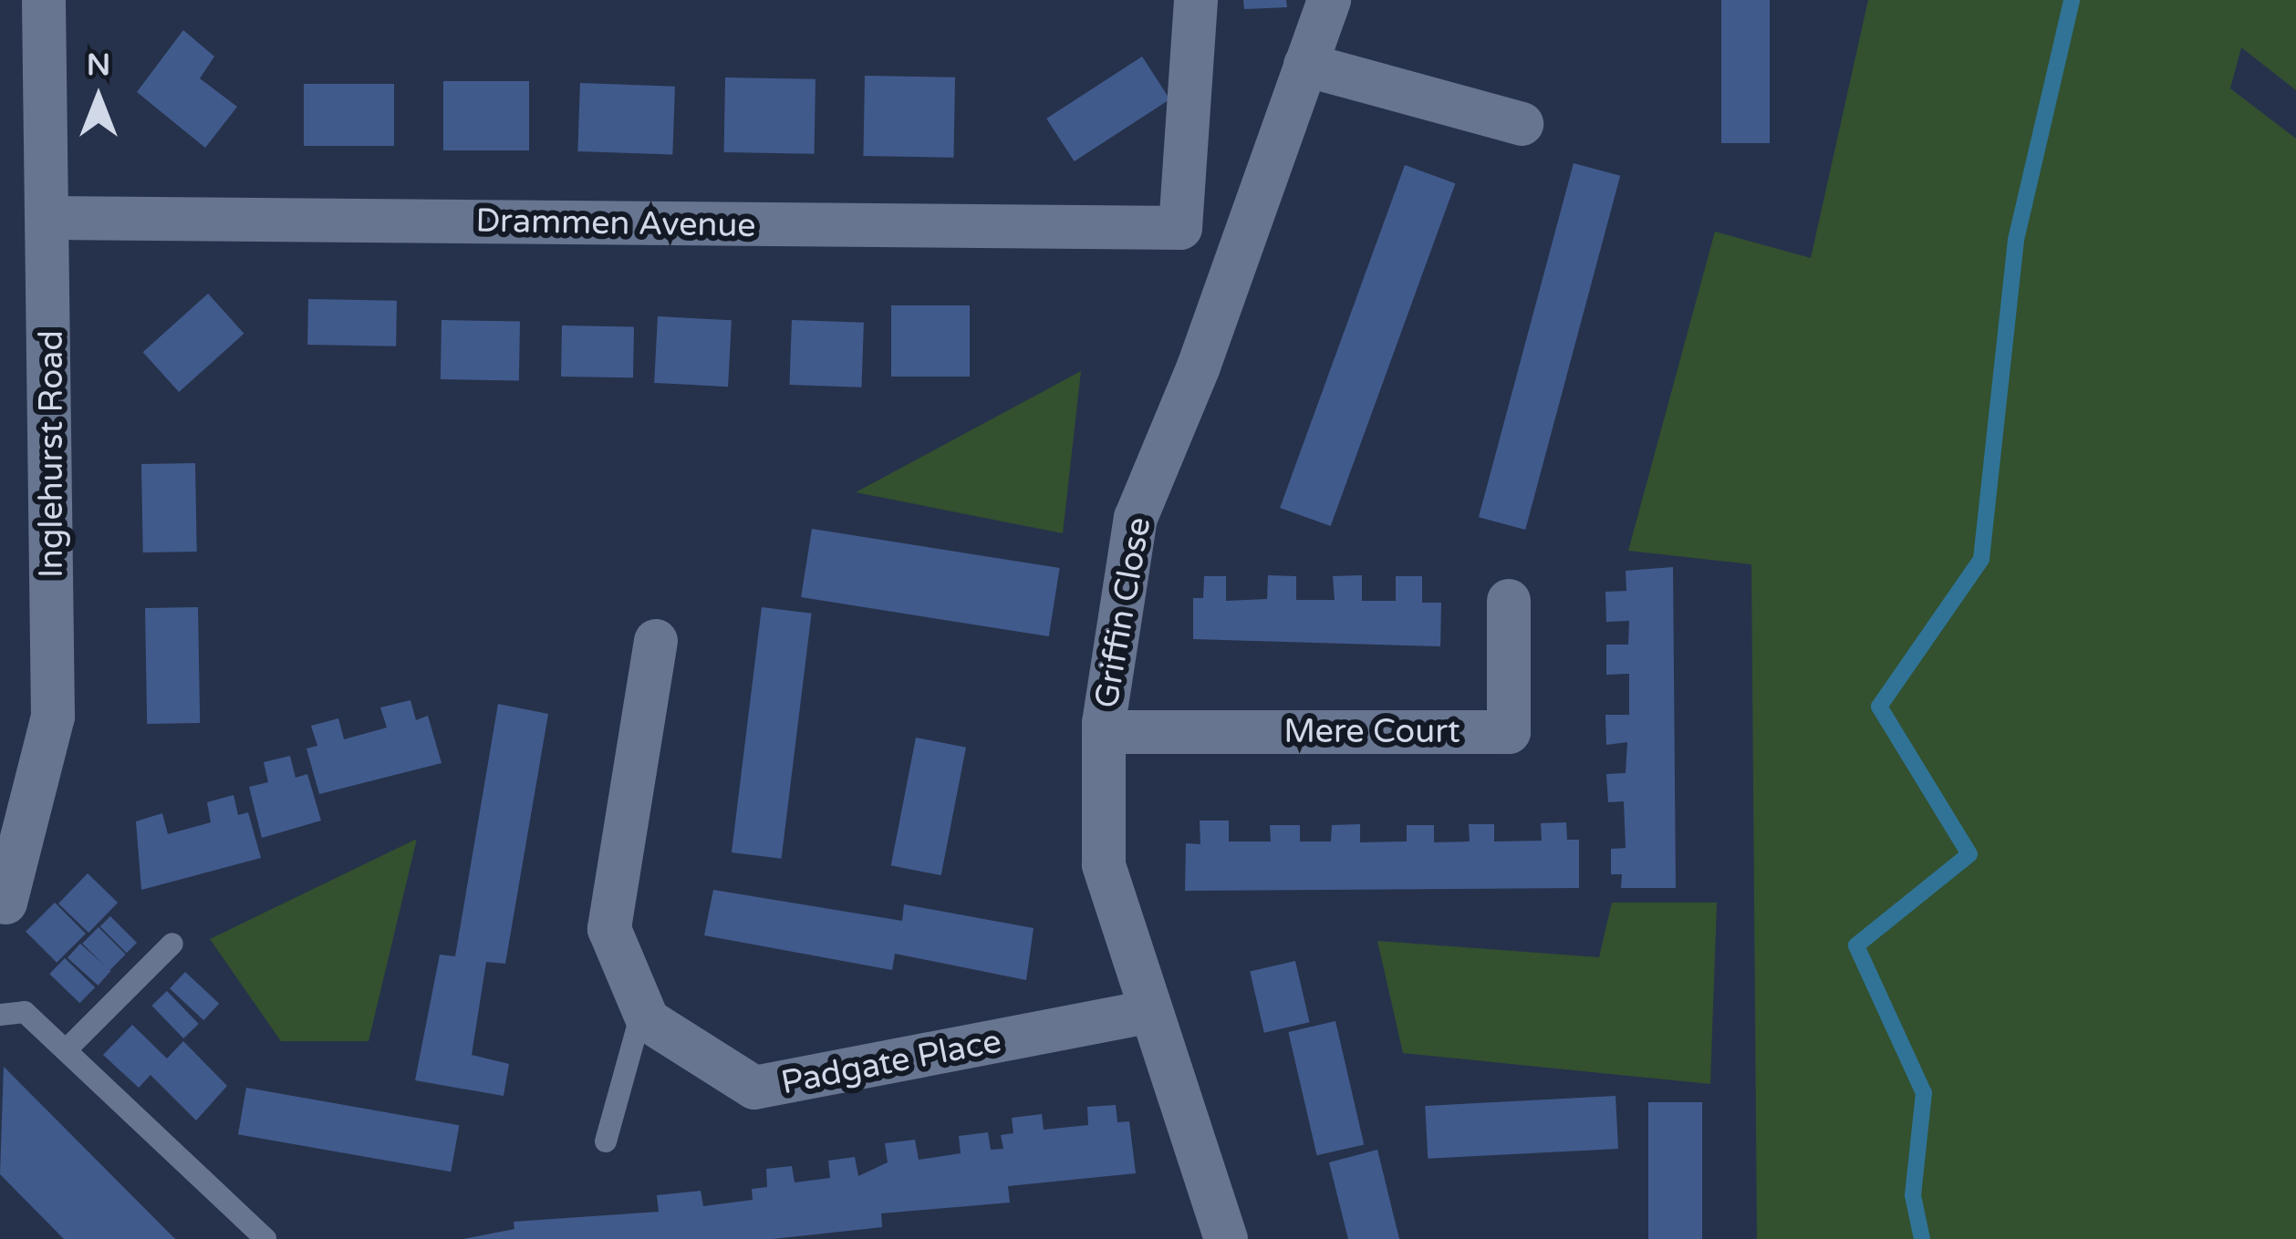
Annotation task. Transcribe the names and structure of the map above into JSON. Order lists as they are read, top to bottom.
{
  "streets": {
    "street": [
      "Drammen Avenue",
      "Inglehurst Road",
      "Griffin Close",
      "Mere Court",
      "Padgate Place"
    ]
  },
  "crossings": [
    ["Drammen Avenue", "Inglehurst Road"],
    ["Griffin Close", "Mere Court"],
    ["Griffin Close", "Padgate Place"]
  ],
  "north": "top"
}
